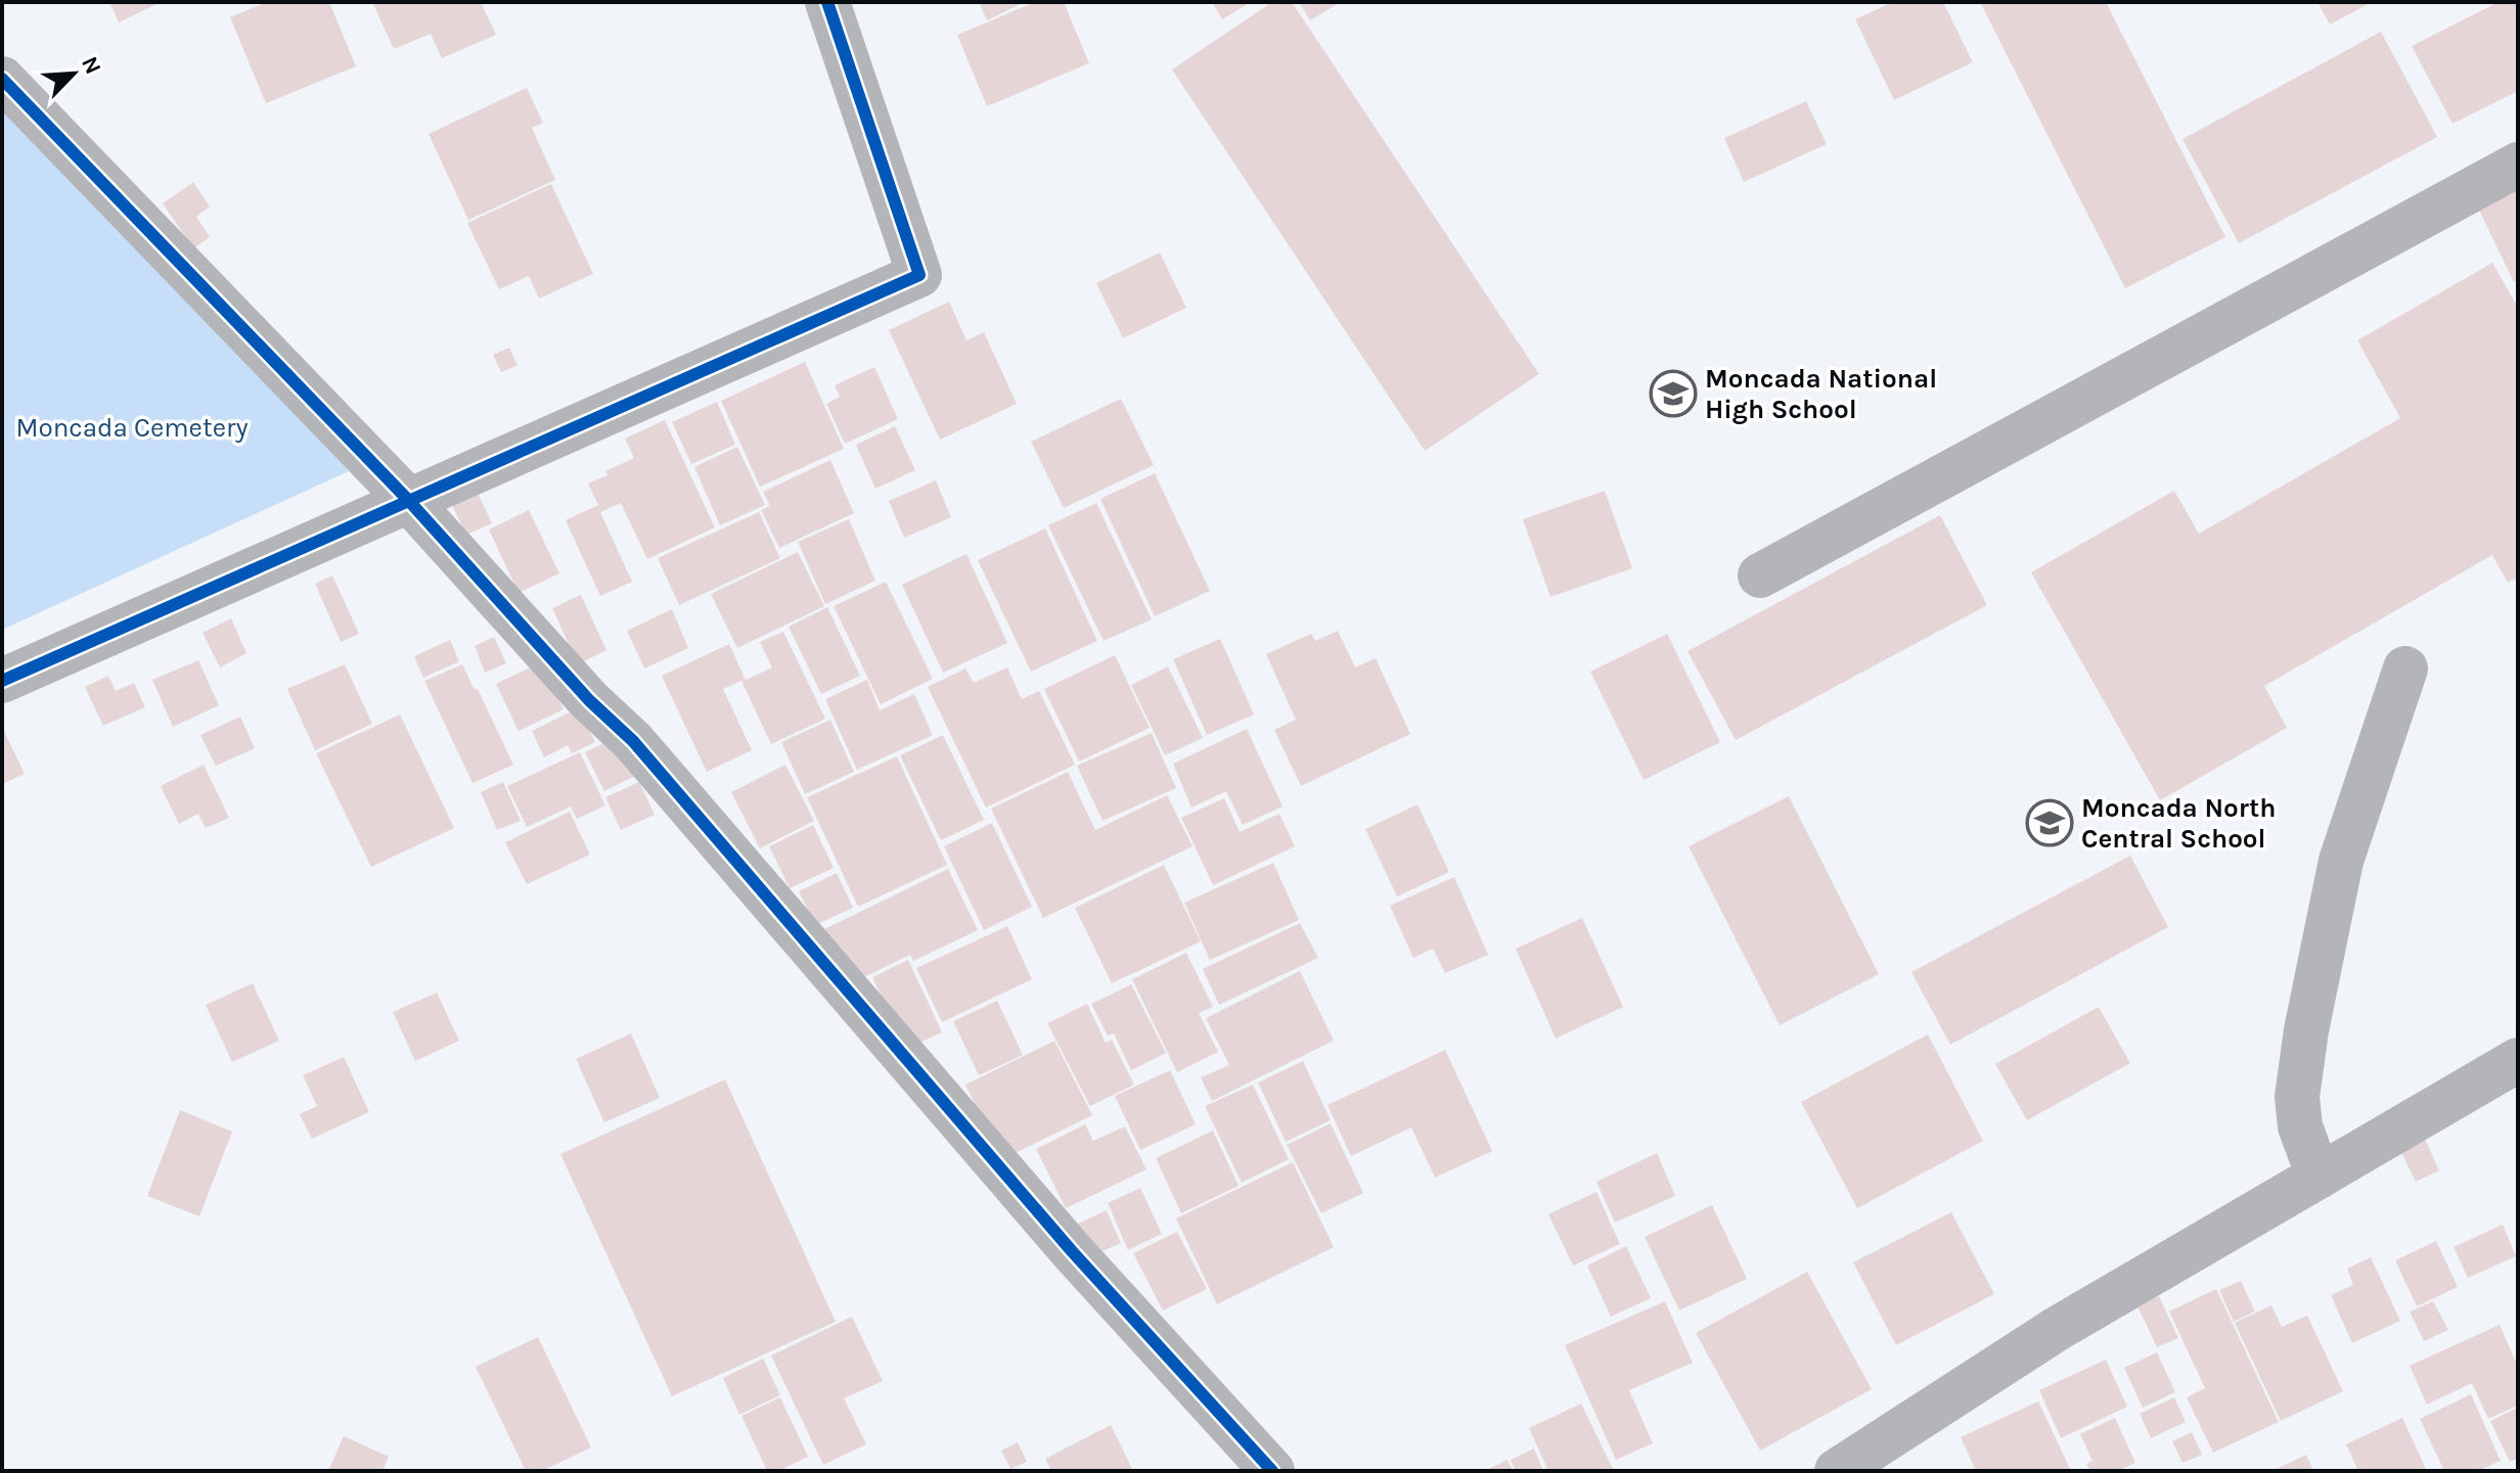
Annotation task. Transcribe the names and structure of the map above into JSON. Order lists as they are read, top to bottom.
{
  "parks": ["Moncada Cemetery"],
  "places": {
    "school or university": ["Moncada National High School", "Moncada North Central School"]
  },
  "north": "top right"
}
